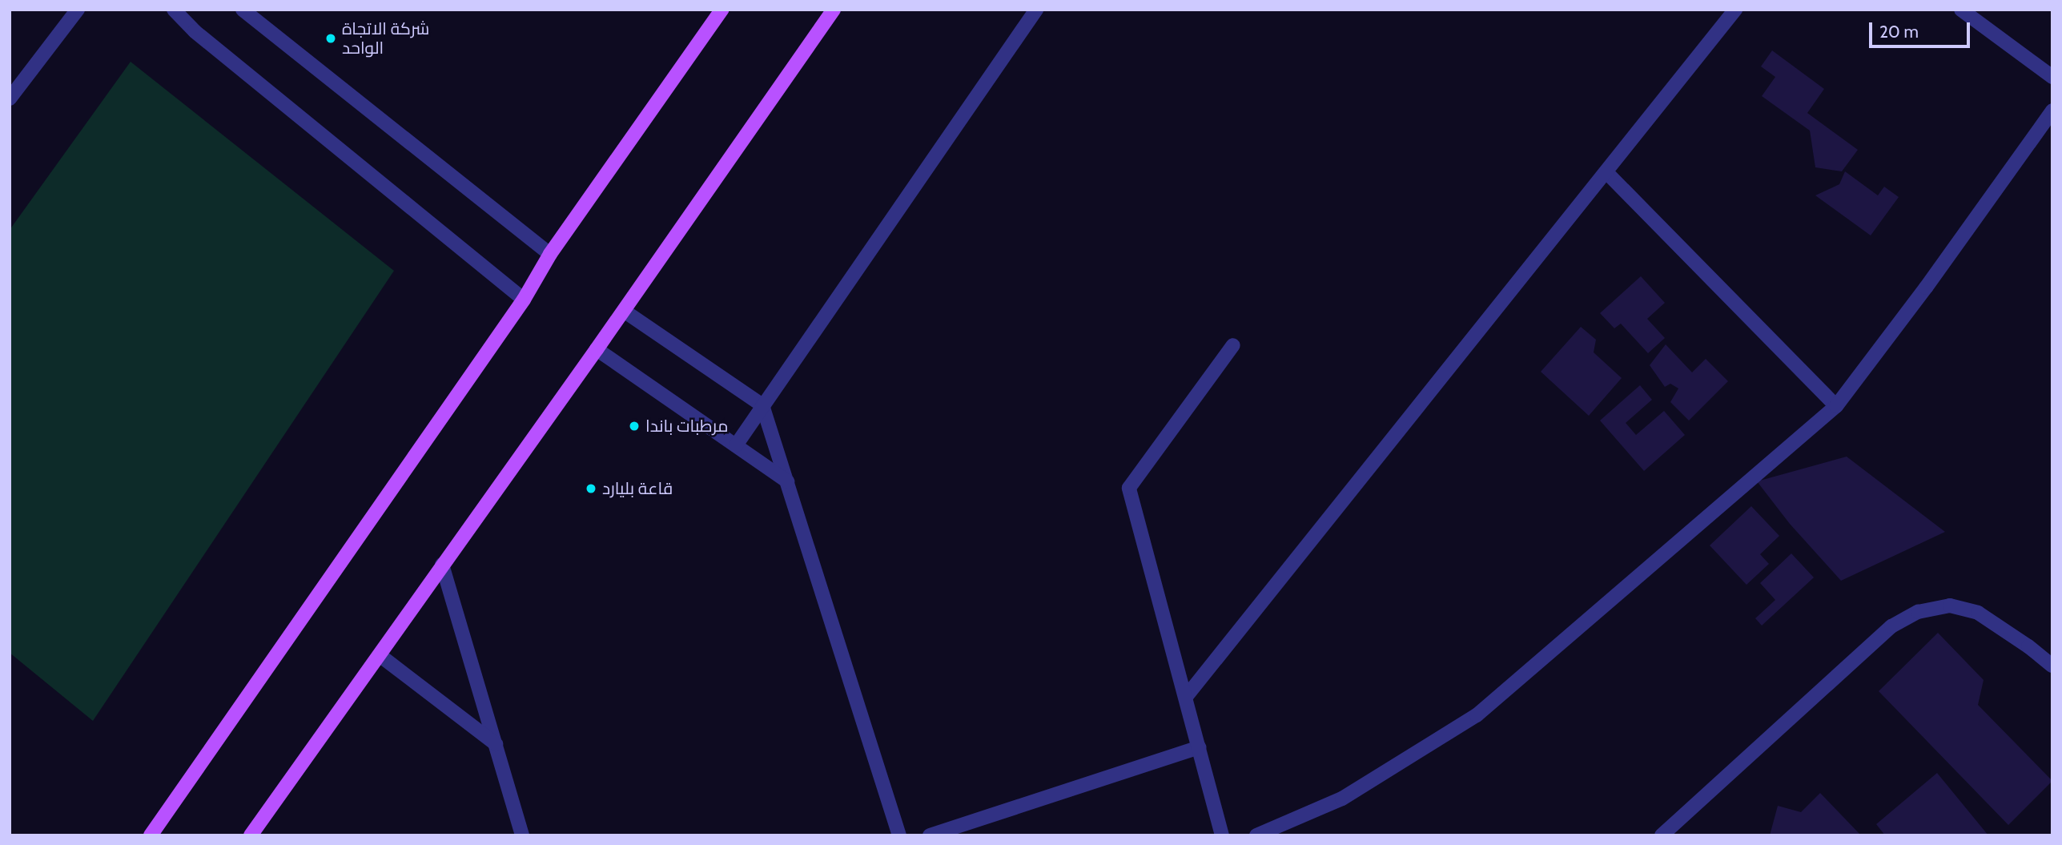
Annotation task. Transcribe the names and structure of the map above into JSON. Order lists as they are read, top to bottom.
{
  "places": ["شركة الاتجاة الواحد", "مرطبات باندا", "قاعة بليارد"],
  "scale_bar": "20 m"
}
